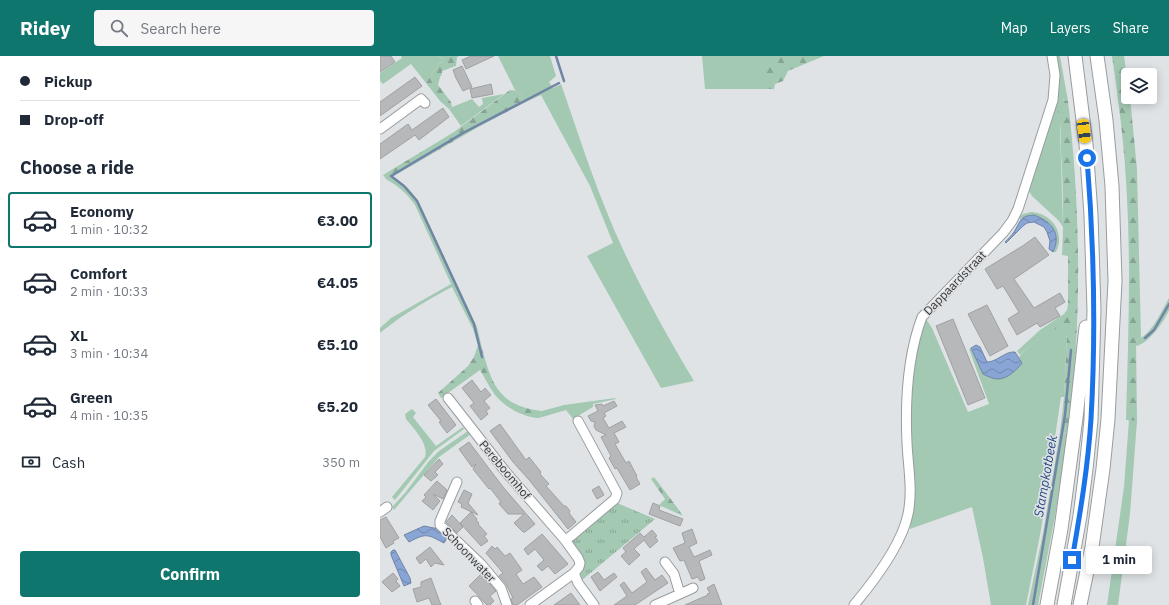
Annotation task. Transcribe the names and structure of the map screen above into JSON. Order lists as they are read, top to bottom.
{
  "streets": {
    "street": ["Dappaardstraat", "Pereboomhof", "Schoonwater"]
  },
  "water": ["Stampkotbeek"],
  "page": {
    "header": "Ridey",
    "search": "Search here",
    "nav": ["Map", "Layers", "Share"],
    "banner": ["Pickup", "Drop-off"],
    "heading": "Choose a ride",
    "list": [
      {
        "name": "Economy",
        "note": "1 min · 10:32",
        "value": "€3.00"
      },
      {
        "name": "Comfort",
        "note": "2 min · 10:33",
        "value": "€4.05"
      },
      {
        "name": "XL",
        "note": "3 min · 10:34",
        "value": "€5.10"
      },
      {
        "name": "Green",
        "note": "4 min · 10:35",
        "value": "€5.20"
      }
    ],
    "pay": ["Cash", "350 m"],
    "buttons": "Confirm",
    "bubble": "1 min"
  }
}
